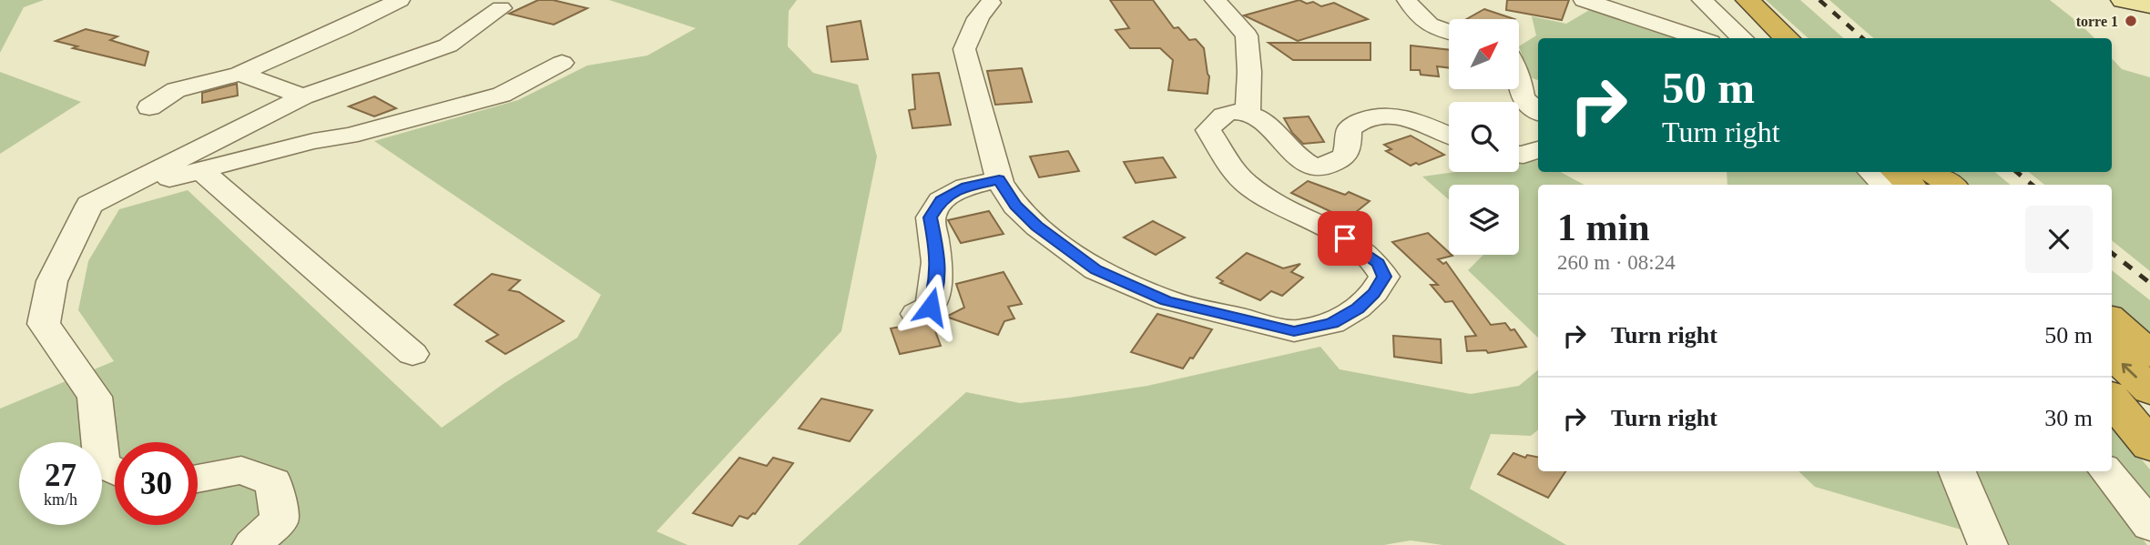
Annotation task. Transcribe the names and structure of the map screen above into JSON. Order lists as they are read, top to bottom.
{
  "places": ["torre 1"],
  "north": "top right",
  "page": {
    "turn": ["50 m", "Turn right"],
    "heading": ["1 min", "260 m · 08:24"],
    "list": [
      {
        "name": "Turn right",
        "value": "50 m"
      },
      {
        "name": "Turn right",
        "value": "30 m"
      }
    ],
    "speed": "27 km/h",
    "limit": "30"
  }
}
